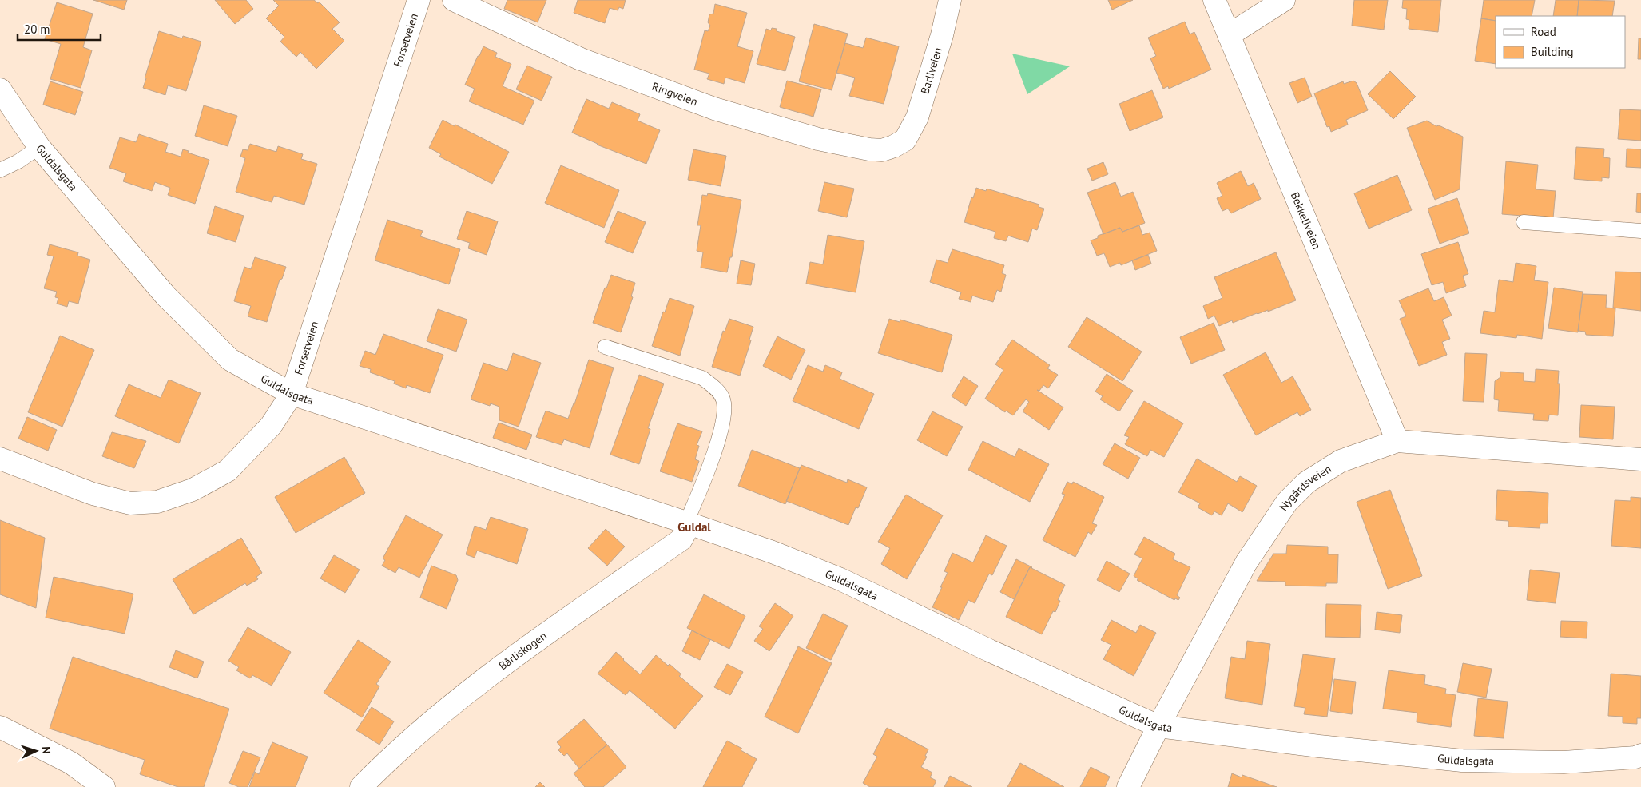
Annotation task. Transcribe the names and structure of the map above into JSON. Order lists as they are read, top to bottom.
{
  "streets": {
    "street": [
      "Forsetveien",
      "Barliveien",
      "Ringveien",
      "Guldalsgata",
      "Bekkeliveien",
      "Nygårdsveien",
      "Bårliskogen"
    ]
  },
  "crossings": [
    ["Forsetveien", "Guldalsgata"],
    ["Barliveien", "Ringveien"],
    ["Guldalsgata", "Nygårdsveien"],
    ["Guldalsgata", "Bårliskogen"],
    ["Bekkeliveien", "Nygårdsveien"]
  ],
  "districts": ["Guldal"],
  "legend": ["Road", "Building"],
  "scale_bar": "20 m",
  "north": "right"
}
